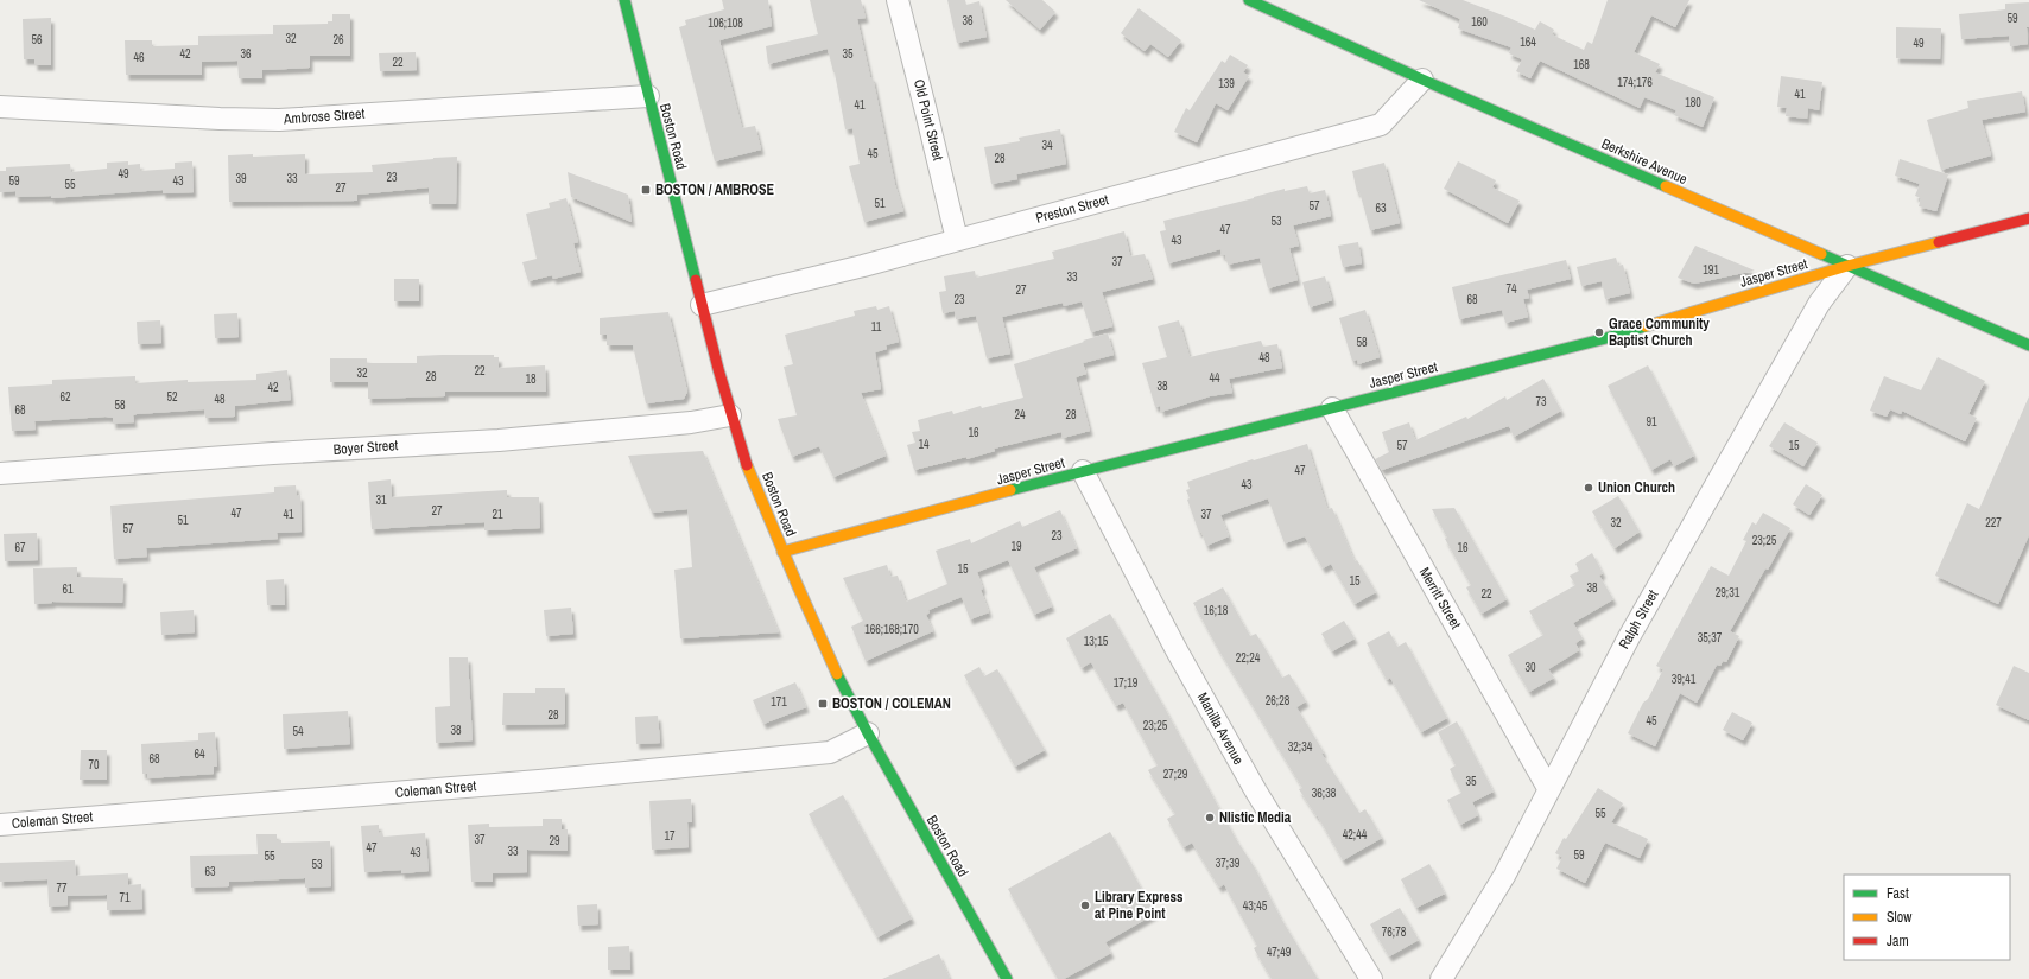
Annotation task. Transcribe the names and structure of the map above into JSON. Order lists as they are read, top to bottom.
{
  "streets": {
    "main road": ["Boston Road", "Berkshire Avenue", "Jasper Street"],
    "street": [
      "Ambrose Street",
      "Old Point Street",
      "Preston Street",
      "Boyer Street",
      "Merritt Street",
      "Ralph Street",
      "Manilla Avenue",
      "Coleman Street"
    ]
  },
  "crossings": [
    ["Ambrose Street", "Boston Road"],
    ["Old Point Street", "Preston Street"],
    ["Boston Road", "Preston Street"],
    ["Boston Road", "Jasper Street"],
    ["Boston Road", "Boyer Street"],
    ["Boston Road", "Coleman Street"],
    ["Berkshire Avenue", "Preston Street"],
    ["Berkshire Avenue", "Jasper Street"],
    ["Berkshire Avenue", "Ralph Street"],
    ["Jasper Street", "Merritt Street"],
    ["Jasper Street", "Ralph Street"],
    ["Jasper Street", "Manilla Avenue"],
    ["Merritt Street", "Ralph Street"]
  ],
  "places": {
    "transit": ["BOSTON / AMBROSE", "BOSTON / COLEMAN"],
    "other": [
      "Grace Community Baptist Church",
      "Union Church",
      "Nlistic Media",
      "Library Express at Pine Point"
    ]
  },
  "house_numbers": [
    "59",
    "36",
    "160",
    "106;108",
    "32",
    "56",
    "26",
    "164",
    "49",
    "42",
    "36",
    "35",
    "46",
    "22",
    "168",
    "174;176",
    "139",
    "41",
    "180",
    "41",
    "34",
    "45",
    "28",
    "49",
    "23",
    "39",
    "33",
    "59",
    "43",
    "55",
    "27",
    "51",
    "57",
    "63",
    "53",
    "47",
    "43",
    "37",
    "191",
    "33",
    "74",
    "27",
    "23",
    "68",
    "11",
    "58",
    "48",
    "22",
    "32",
    "28",
    "44",
    "18",
    "38",
    "42",
    "62",
    "52",
    "48",
    "73",
    "58",
    "68",
    "24",
    "28",
    "91",
    "16",
    "14",
    "57",
    "15",
    "47",
    "43",
    "31",
    "27",
    "47",
    "41",
    "21",
    "37",
    "51",
    "32",
    "227",
    "57",
    "23",
    "23;25",
    "19",
    "67",
    "16",
    "15",
    "15",
    "38",
    "61",
    "29;31",
    "22",
    "16;18",
    "166;168;170",
    "35;37",
    "13;15",
    "22;24",
    "30",
    "39;41",
    "17;19",
    "26;28",
    "171",
    "28",
    "45",
    "23;25",
    "38",
    "54",
    "32;34",
    "64",
    "68",
    "70",
    "27;29",
    "35",
    "36;38",
    "55",
    "42;44",
    "17",
    "37",
    "29",
    "47",
    "33",
    "43",
    "59",
    "55",
    "37;39",
    "53",
    "63",
    "77",
    "71",
    "43;45",
    "76;78",
    "47;49"
  ],
  "legend": ["Fast", "Slow", "Jam"]
}
